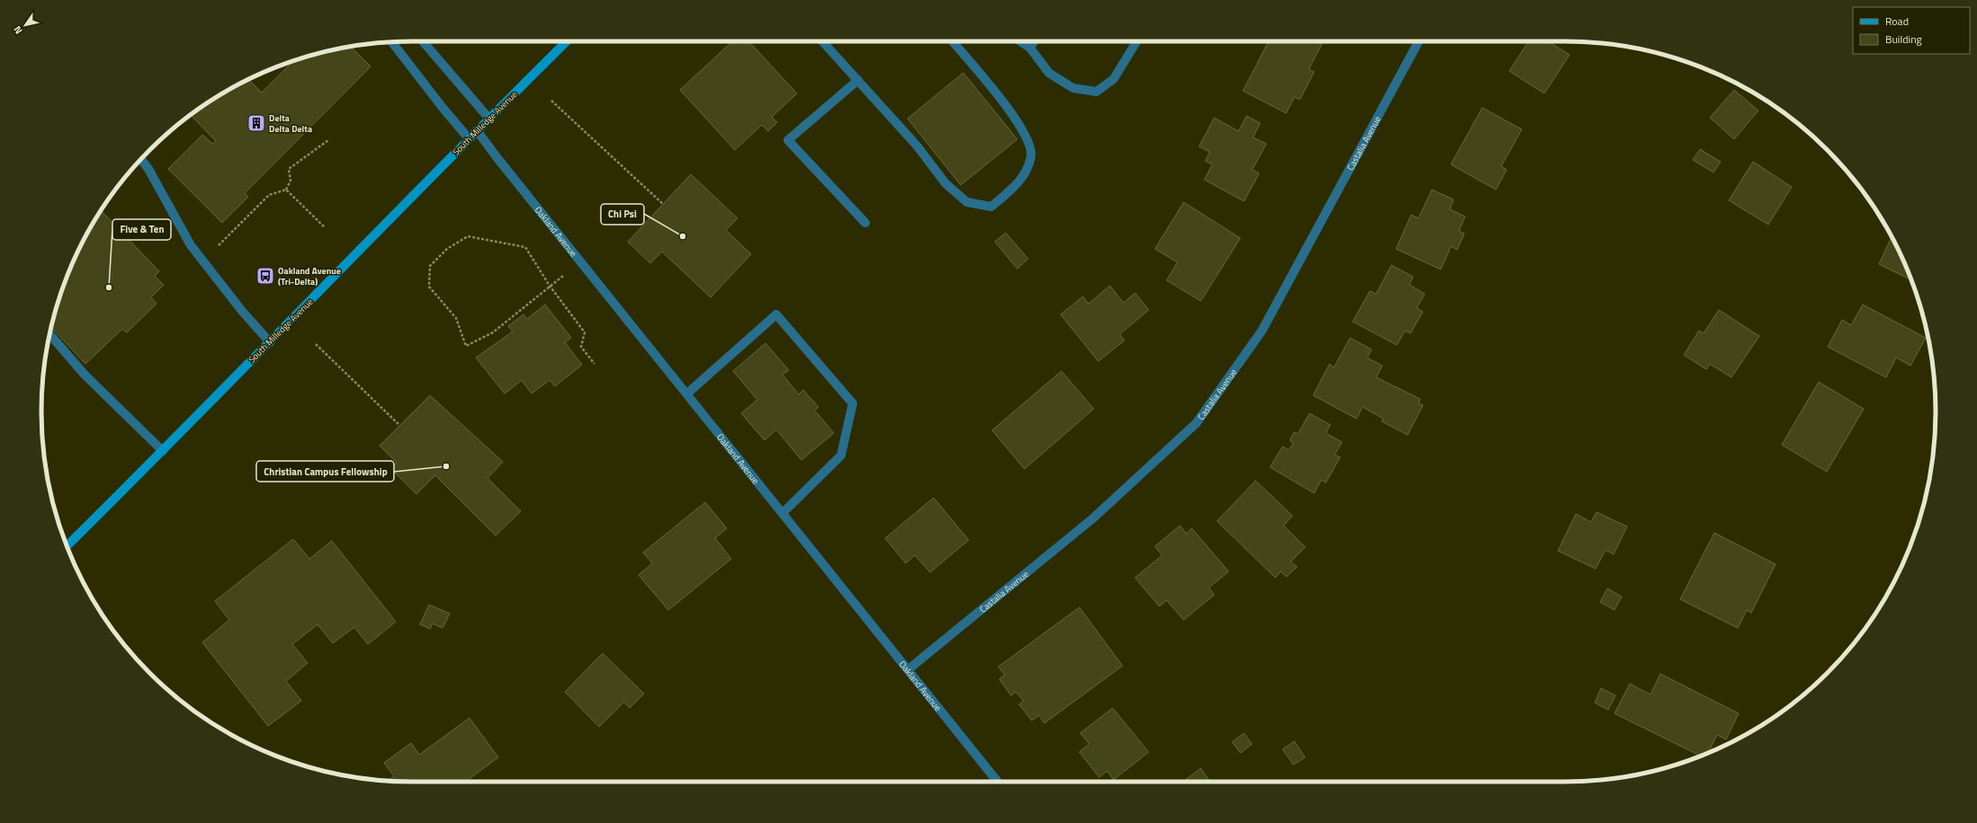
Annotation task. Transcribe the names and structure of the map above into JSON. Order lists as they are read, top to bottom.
{
  "streets": {
    "main road": ["South Milledge Avenue"],
    "street": ["Castalia Avenue", "Oakland Avenue"]
  },
  "crossings": [
    ["South Milledge Avenue", "Oakland Avenue"],
    ["Castalia Avenue", "Oakland Avenue"]
  ],
  "places": {
    "building": ["Delta Delta Delta"],
    "other": ["Chi Psi", "Five & Ten", "Christian Campus Fellowship"],
    "bus stop": ["Oakland Avenue (Tri-Delta)"]
  },
  "legend": ["Road", "Building"],
  "north": "bottom left"
}
